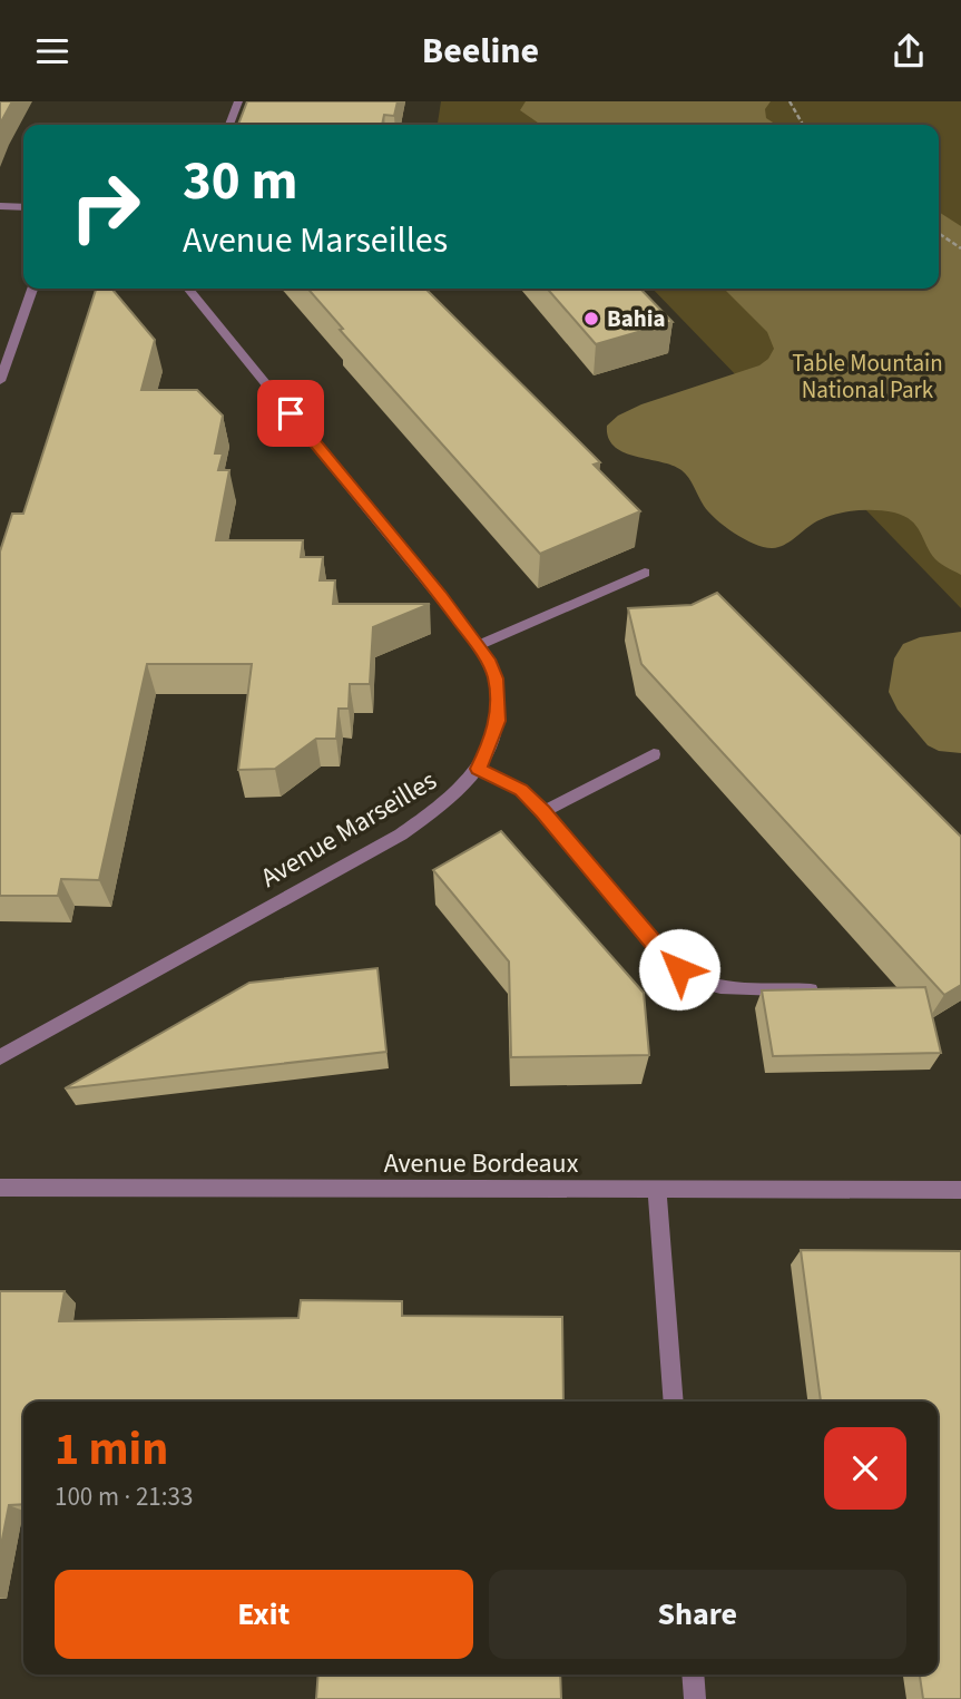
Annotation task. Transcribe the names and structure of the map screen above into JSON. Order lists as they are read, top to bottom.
{
  "streets": {
    "street": ["Avenue Marseilles", "Avenue Bordeaux"]
  },
  "parks": ["Table Mountain National Park"],
  "places": ["Bahia"],
  "page": {
    "header": "Beeline",
    "turn": ["30 m", "Avenue Marseilles"],
    "heading": ["1 min", "100 m · 21:33"],
    "buttons": ["Exit", "Share"]
  }
}
